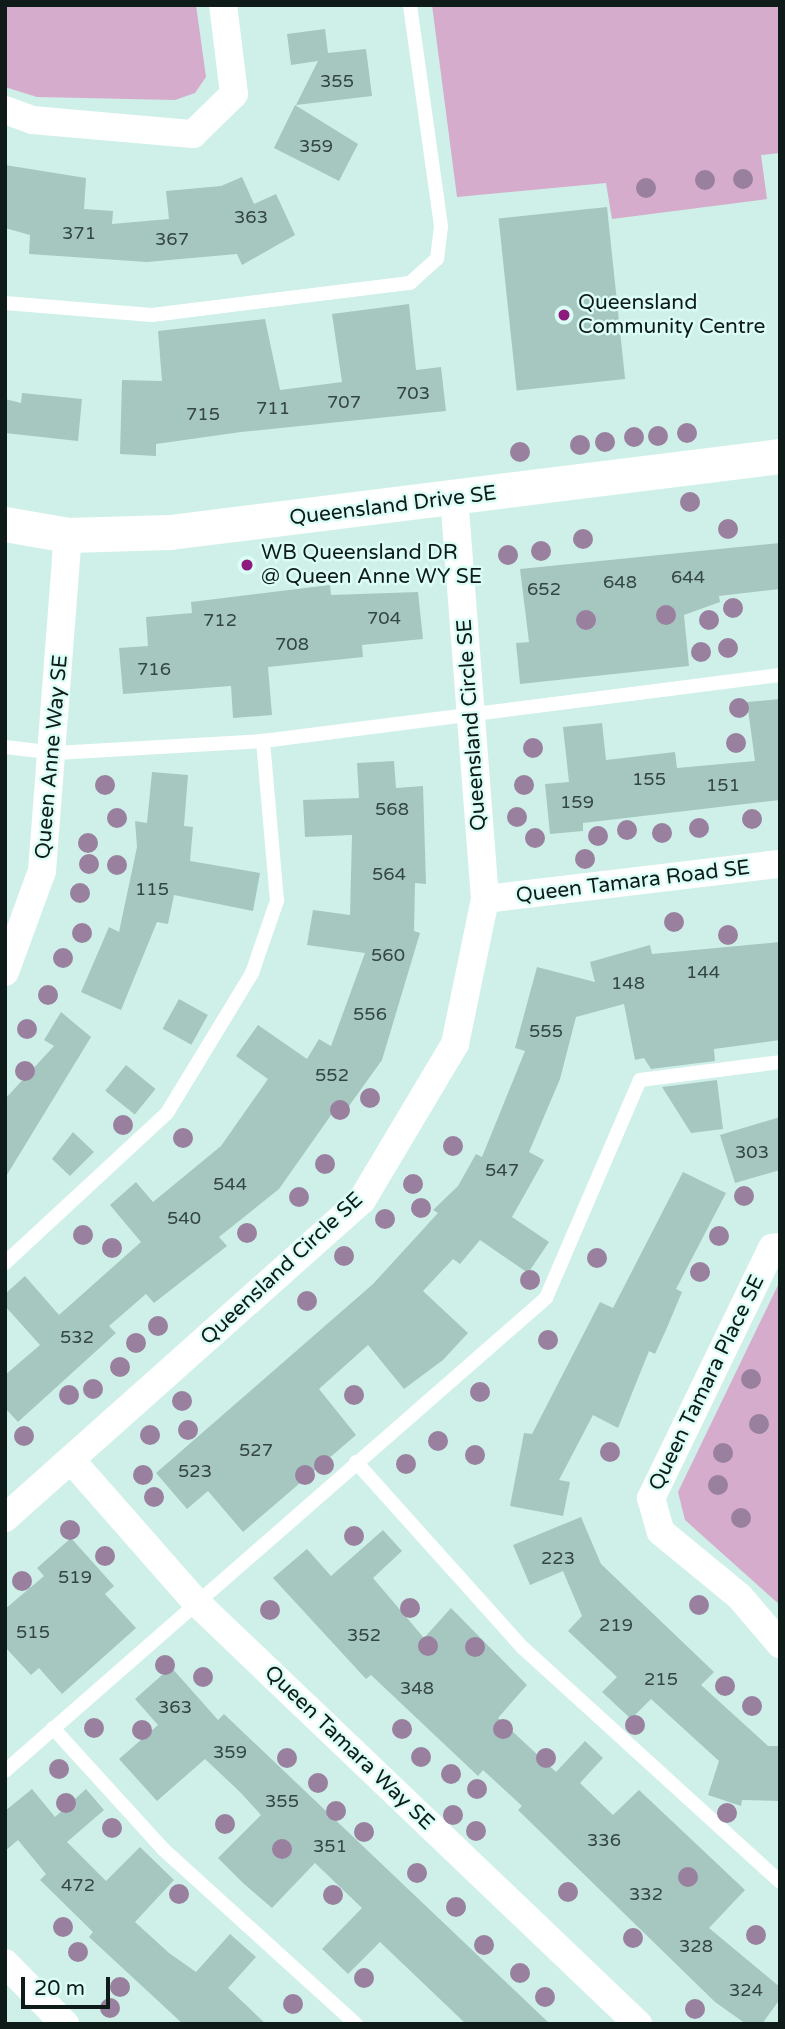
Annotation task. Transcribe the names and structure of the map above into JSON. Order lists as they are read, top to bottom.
{
  "streets": {
    "street": [
      "Queensland Drive SE",
      "Queensland Circle SE",
      "Queen Anne Way SE",
      "Queen Tamara Road SE",
      "Queen Tamara Place SE",
      "Queen Tamara Way SE"
    ]
  },
  "crossings": [
    ["Queensland Drive SE", "Queensland Circle SE"],
    ["Queensland Drive SE", "Queen Anne Way SE"],
    ["Queensland Circle SE", "Queen Tamara Road SE"],
    ["Queensland Circle SE", "Queen Tamara Way SE"]
  ],
  "places": ["Queensland Community Centre", "WB Queensland DR @ Queen Anne WY SE"],
  "house_numbers": [
    "355",
    "359",
    "363",
    "371",
    "367",
    "703",
    "707",
    "711",
    "715",
    "644",
    "648",
    "652",
    "704",
    "712",
    "708",
    "716",
    "155",
    "151",
    "159",
    "568",
    "564",
    "115",
    "560",
    "144",
    "148",
    "556",
    "555",
    "552",
    "303",
    "547",
    "544",
    "540",
    "532",
    "527",
    "523",
    "223",
    "519",
    "219",
    "515",
    "352",
    "215",
    "348",
    "363",
    "359",
    "355",
    "336",
    "351",
    "472",
    "332",
    "328",
    "324"
  ],
  "scale_bar": "20 m"
}
